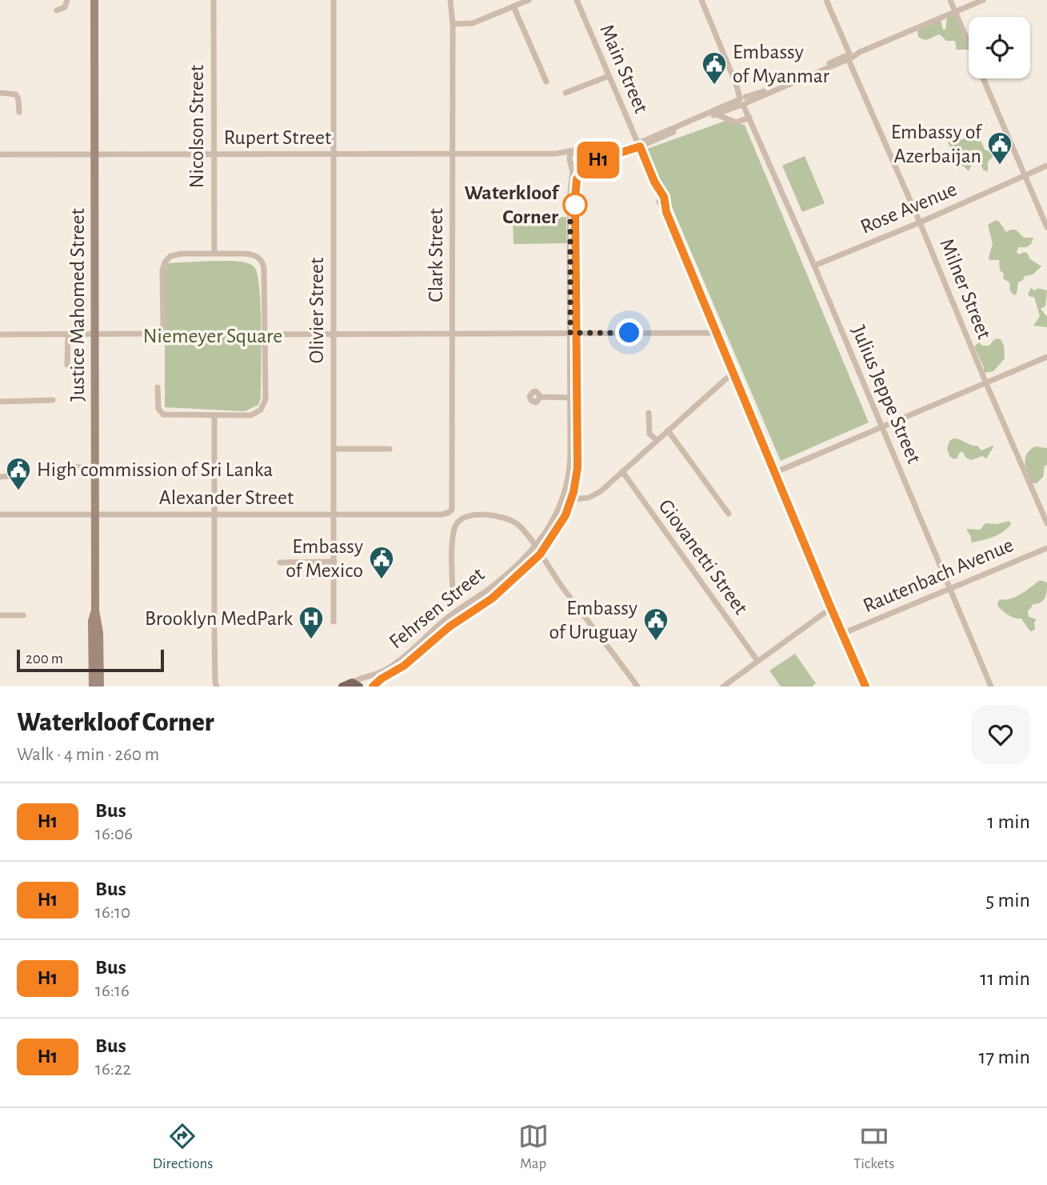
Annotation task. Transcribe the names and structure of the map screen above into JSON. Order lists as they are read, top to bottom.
{
  "streets": {
    "main road": ["Justice Mahomed Street"],
    "street": [
      "Main Street",
      "Nicolson Street",
      "Rupert Street",
      "Rose Avenue",
      "Clark Street",
      "Milner Street",
      "Olivier Street",
      "Julius Jeppe Street",
      "Alexander Street",
      "Giovanetti Street",
      "Rautenbach Avenue",
      "Fehrsen Street"
    ]
  },
  "crossings": [
    ["Main Street", "Rautenbach Avenue"],
    ["Nicolson Street", "Rupert Street"],
    ["Rupert Street", "Clark Street"],
    ["Rupert Street", "Justice Mahomed Street"],
    ["Rupert Street", "Olivier Street"],
    ["Rose Avenue", "Milner Street"],
    ["Rose Avenue", "Julius Jeppe Street"],
    ["Clark Street", "Alexander Street"],
    ["Justice Mahomed Street", "Alexander Street"],
    ["Olivier Street", "Alexander Street"],
    ["Julius Jeppe Street", "Rautenbach Avenue"]
  ],
  "parks": ["Niemeyer Square"],
  "places": {
    "public building": [
      "Embassy of Myanmar",
      "Embassy of Azerbaijan",
      "High commission of Sri Lanka",
      "Embassy of Mexico",
      "Embassy of Uruguay"
    ],
    "other": ["Waterkloof Corner"],
    "hospital": ["Brooklyn MedPark"]
  },
  "lines": ["bus line H1"],
  "scale_bar": "200 m",
  "page": {
    "on_map": "H1",
    "scale": "200 m",
    "heading": ["Waterkloof Corner", "Walk · 4 min · 260 m"],
    "list": [
      {
        "mark": "H1",
        "name": "Bus",
        "note": "16:06",
        "value": "1 min"
      },
      {
        "mark": "H1",
        "name": "Bus",
        "note": "16:10",
        "value": "5 min"
      },
      {
        "mark": "H1",
        "name": "Bus",
        "note": "16:16",
        "value": "11 min"
      },
      {
        "mark": "H1",
        "name": "Bus",
        "note": "16:22",
        "value": "17 min"
      }
    ],
    "tabs": ["Directions", "Map", "Tickets"]
  }
}
